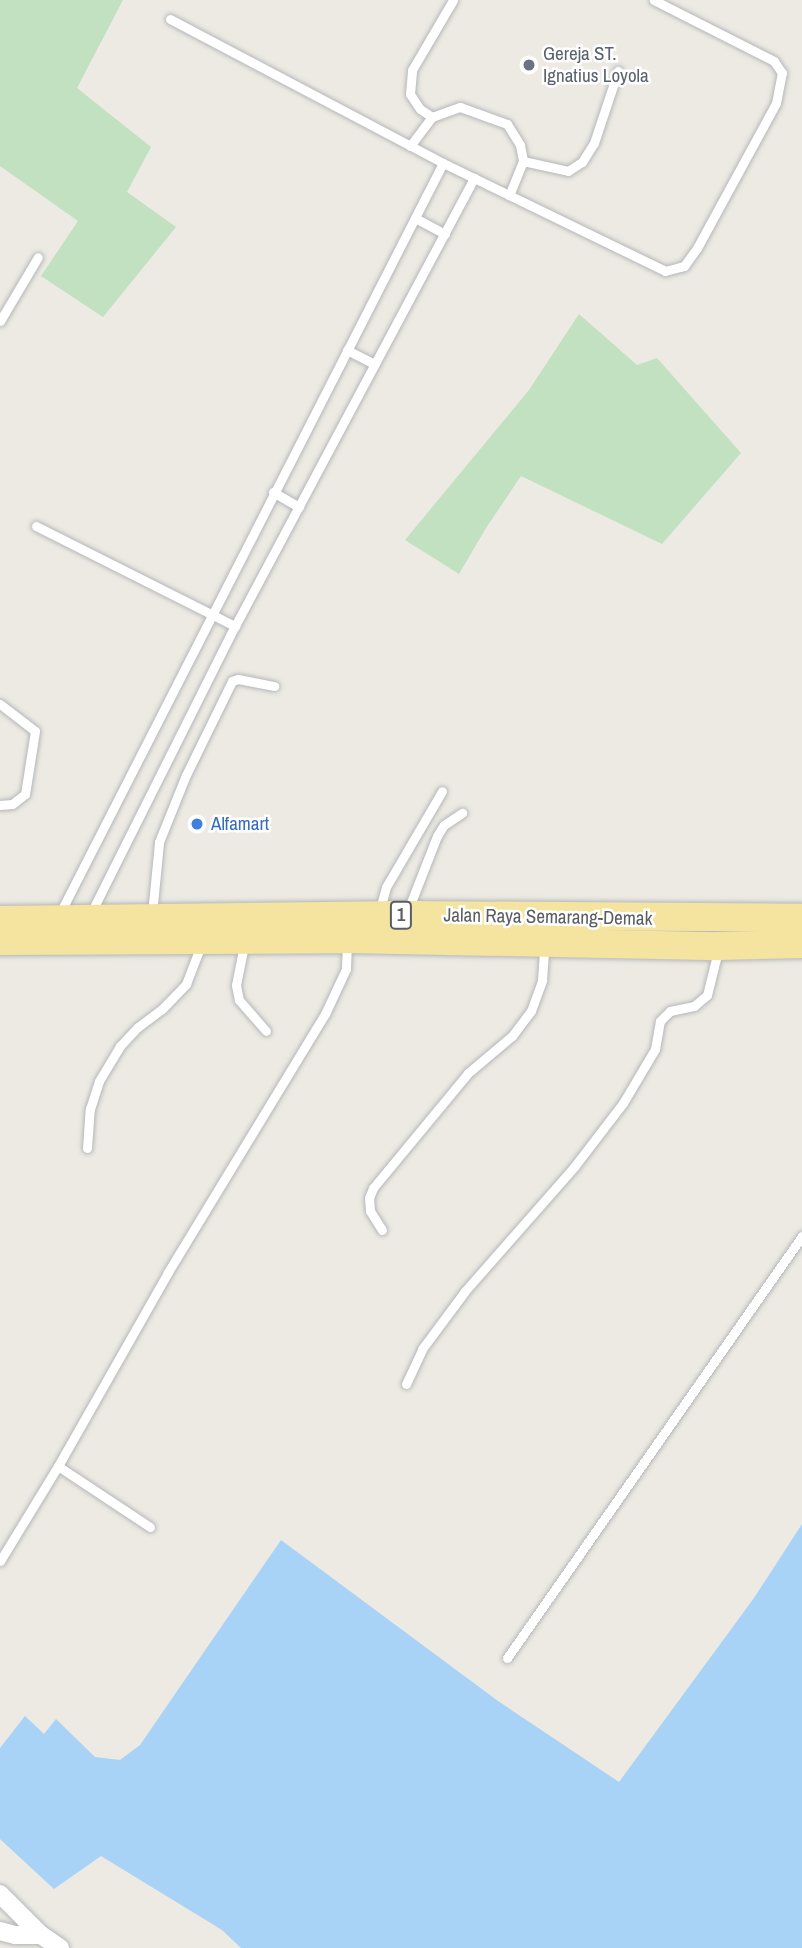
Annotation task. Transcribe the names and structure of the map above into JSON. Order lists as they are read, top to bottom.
{
  "streets": {
    "highway": ["1", "Jalan Raya Semarang-Demak"]
  },
  "places": ["Gereja ST. Ignatius Loyola", "Alfamart"]
}
